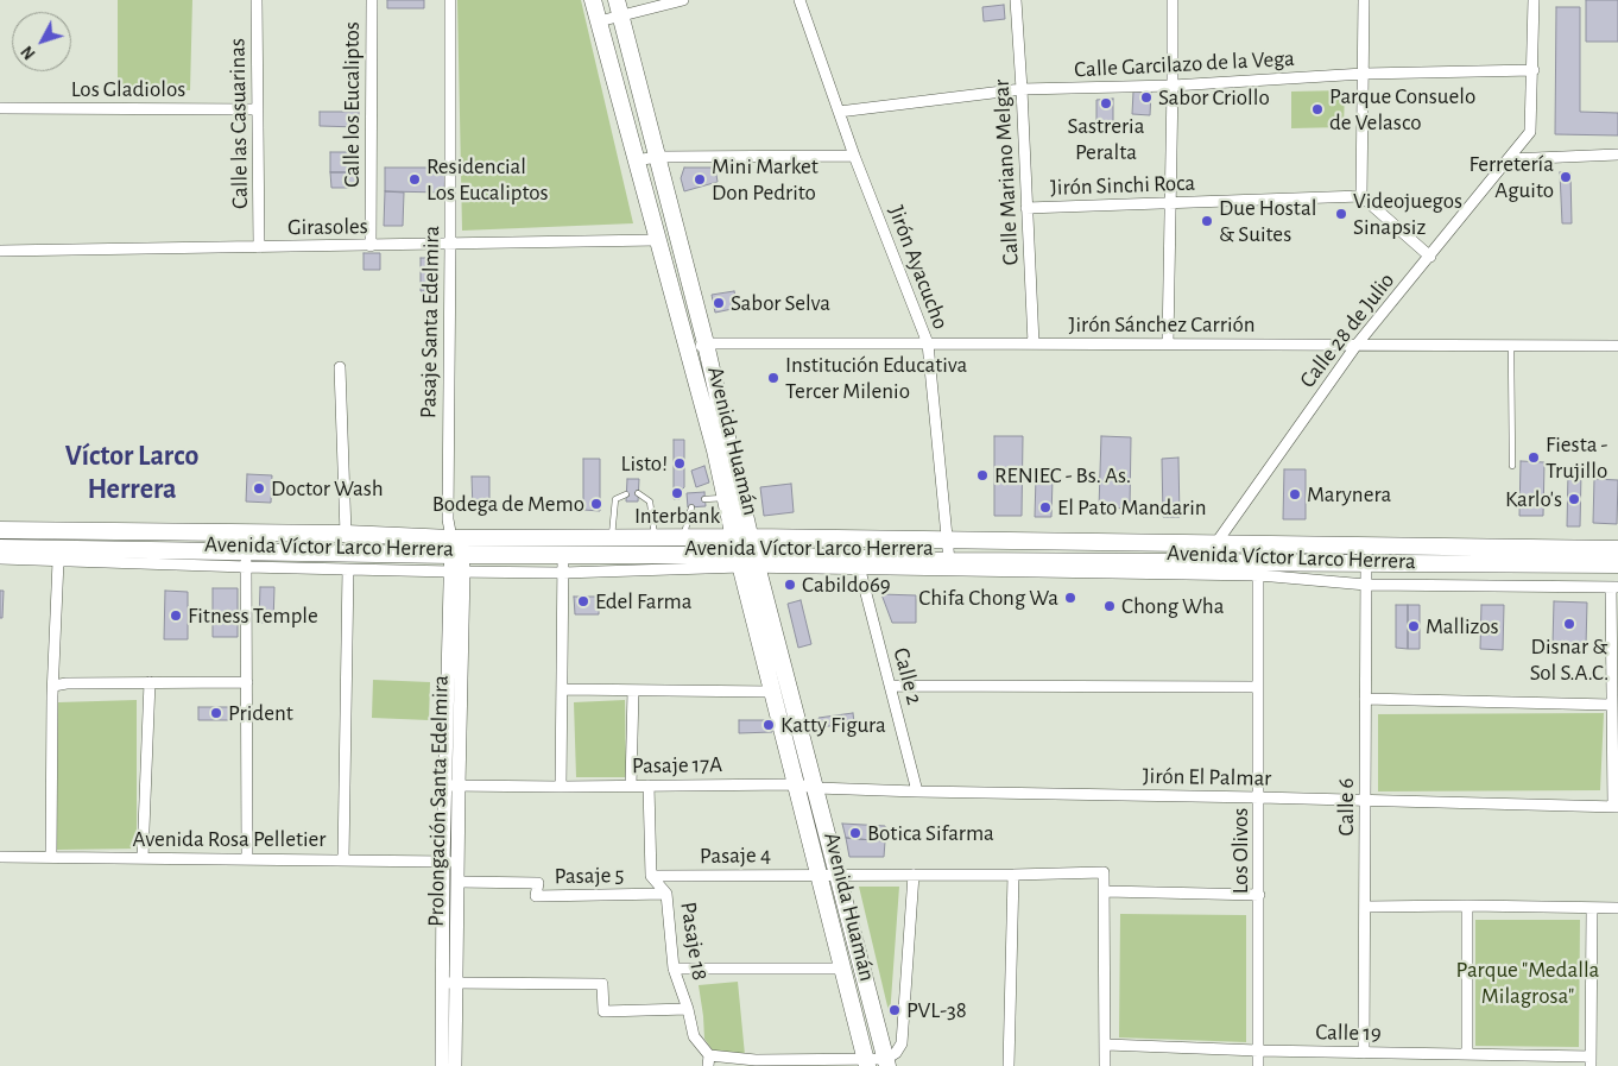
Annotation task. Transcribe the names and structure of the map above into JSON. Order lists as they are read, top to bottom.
{
  "streets": {
    "main road": ["Avenida Huamán", "Avenida Víctor Larco Herrera"],
    "street": [
      "Calle Garcilazo de la Vega",
      "Los Gladiolos",
      "Calle los Eucaliptos",
      "Calle las Casuarinas",
      "Calle Mariano Melgar",
      "Jirón Sinchi Roca",
      "Girasoles",
      "Jirón Ayacucho",
      "Pasaje Santa Edelmira",
      "Jirón Sánchez Carrión",
      "Calle 28 de Julio",
      "Calle 2",
      "Pasaje 17A",
      "Jirón El Palmar",
      "Prolongación Santa Edelmira",
      "Calle 6",
      "Avenida Rosa Pelletier",
      "Los Olivos",
      "Pasaje 4",
      "Pasaje 5",
      "Pasaje 18",
      "Calle 19"
    ]
  },
  "crossings": [
    ["Calle Garcilazo de la Vega", "Calle Mariano Melgar"],
    ["Calle Garcilazo de la Vega", "Jirón Ayacucho"],
    ["Calle Garcilazo de la Vega", "Calle 28 de Julio"],
    ["Los Gladiolos", "Calle las Casuarinas"],
    ["Calle los Eucaliptos", "Girasoles"],
    ["Calle las Casuarinas", "Girasoles"],
    ["Calle Mariano Melgar", "Jirón Sinchi Roca"],
    ["Calle Mariano Melgar", "Jirón Sánchez Carrión"],
    ["Girasoles", "Pasaje Santa Edelmira"],
    ["Girasoles", "Avenida Huamán"],
    ["Jirón Ayacucho", "Jirón Sánchez Carrión"],
    ["Jirón Ayacucho", "Avenida Víctor Larco Herrera"],
    ["Pasaje Santa Edelmira", "Avenida Víctor Larco Herrera"],
    ["Pasaje Santa Edelmira", "Prolongación Santa Edelmira"],
    ["Jirón Sánchez Carrión", "Calle 28 de Julio"],
    ["Jirón Sánchez Carrión", "Avenida Huamán"],
    ["Calle 28 de Julio", "Avenida Víctor Larco Herrera"],
    ["Avenida Huamán", "Avenida Víctor Larco Herrera"],
    ["Avenida Huamán", "Pasaje 17A"],
    ["Avenida Huamán", "Jirón El Palmar"],
    ["Avenida Huamán", "Pasaje 4"],
    ["Avenida Víctor Larco Herrera", "Calle 2"],
    ["Avenida Víctor Larco Herrera", "Prolongación Santa Edelmira"],
    ["Avenida Víctor Larco Herrera", "Calle 6"],
    ["Avenida Víctor Larco Herrera", "Los Olivos"],
    ["Calle 2", "Jirón El Palmar"],
    ["Pasaje 17A", "Jirón El Palmar"],
    ["Pasaje 17A", "Prolongación Santa Edelmira"],
    ["Jirón El Palmar", "Calle 6"],
    ["Jirón El Palmar", "Los Olivos"],
    ["Prolongación Santa Edelmira", "Avenida Rosa Pelletier"],
    ["Prolongación Santa Edelmira", "Pasaje 5"],
    ["Calle 6", "Calle 19"],
    ["Los Olivos", "Calle 19"],
    ["Pasaje 4", "Pasaje 18"],
    ["Pasaje 5", "Pasaje 18"]
  ],
  "districts": ["Víctor Larco Herrera"],
  "parks": ["Parque \"Medalla Milagrosa\""],
  "places": [
    "Sabor Criollo",
    "Sastreria Peralta",
    "Parque Consuelo de Velasco",
    "Ferretería Aguito",
    "Residencial Los Eucaliptos",
    "Mini Market Don Pedrito",
    "Videojuegos Sinapsiz",
    "Due Hostal & Suites",
    "Sabor Selva",
    "Institución Educativa Tercer Milenio",
    "Fiesta - Trujillo",
    "Listo!",
    "RENIEC - Bs. As.",
    "Doctor Wash",
    "Interbank",
    "Marynera",
    "Karlo's",
    "Bodega de Memo",
    "El Pato Mandarin",
    "Cabildo69",
    "Chifa Chong Wa",
    "Edel Farma",
    "Chong Wha",
    "Fitness Temple",
    "Disnar & Sol S.A.C.",
    "Mallizos",
    "Prident",
    "Katty Figura",
    "Botica Sifarma",
    "PVL-38"
  ],
  "north": "bottom left"
}
